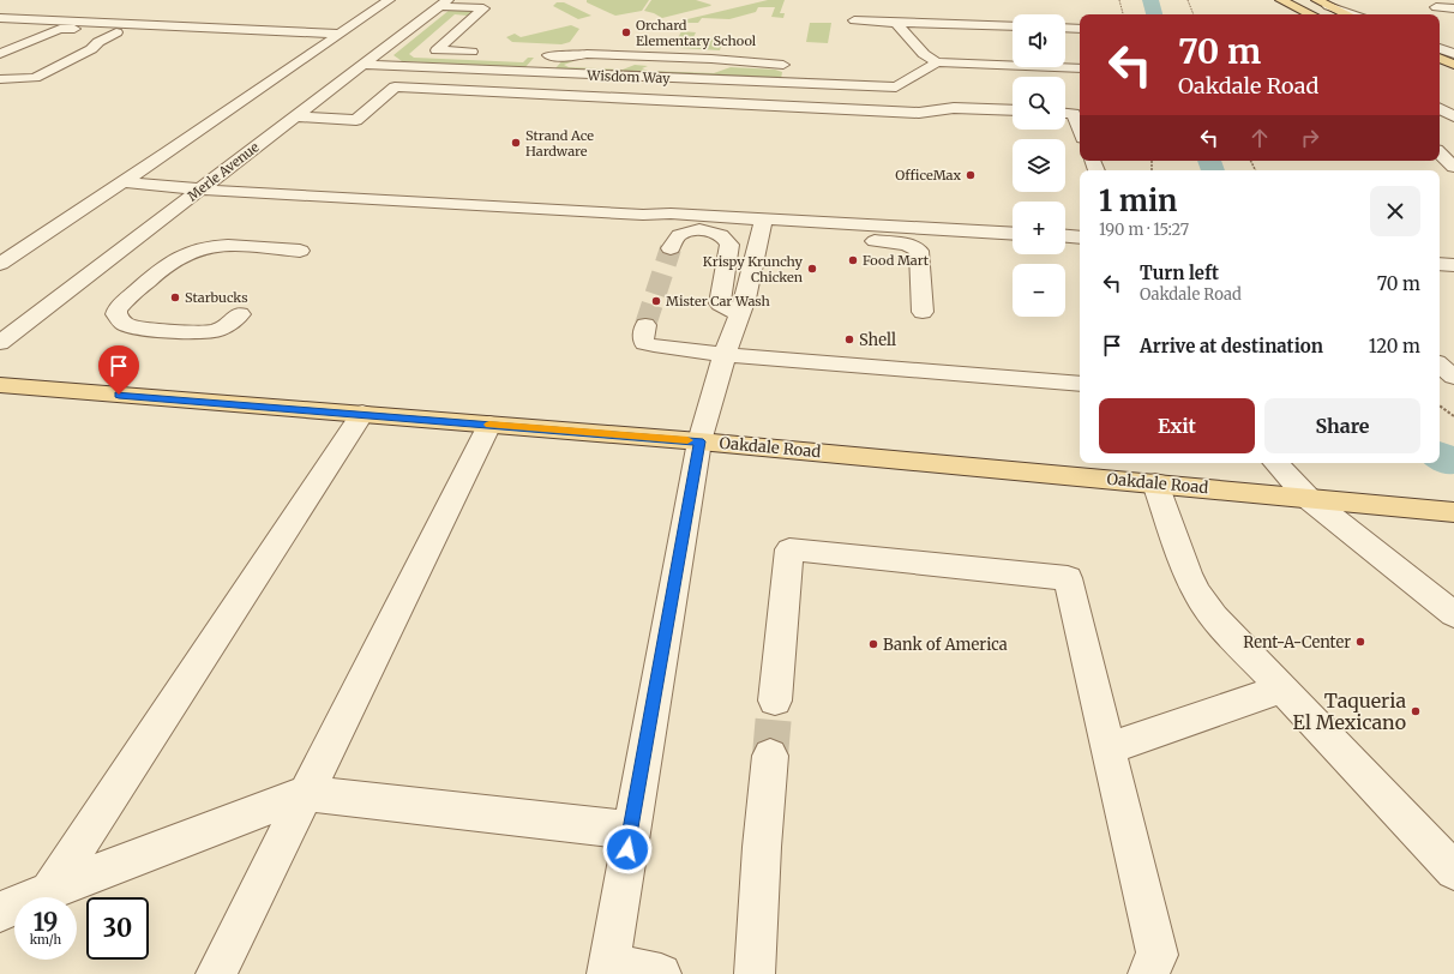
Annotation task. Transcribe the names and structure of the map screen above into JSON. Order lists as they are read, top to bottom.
{
  "streets": {
    "main road": ["Oakdale Road"],
    "street": ["Wisdom Way", "Merle Avenue"]
  },
  "crossings": [
    ["Wisdom Way", "Merle Avenue"]
  ],
  "places": [
    "Orchard Elementary School",
    "Strand Ace Hardware",
    "OfficeMax",
    "Food Mart",
    "Krispy Krunchy Chicken",
    "Starbucks",
    "Mister Car Wash",
    "Shell",
    "Rent-A-Center",
    "Bank of America",
    "Taqueria El Mexicano"
  ],
  "page": {
    "map_buttons": ["+", "−"],
    "turn": ["70 m", "Oakdale Road"],
    "heading": ["1 min", "190 m · 15:27"],
    "list": [
      {
        "name": "Turn left",
        "note": "Oakdale Road",
        "value": "70 m"
      },
      {
        "name": "Arrive at destination",
        "value": "120 m"
      }
    ],
    "buttons": ["Exit", "Share"],
    "speed": "19 km/h",
    "limit": "30"
  }
}
